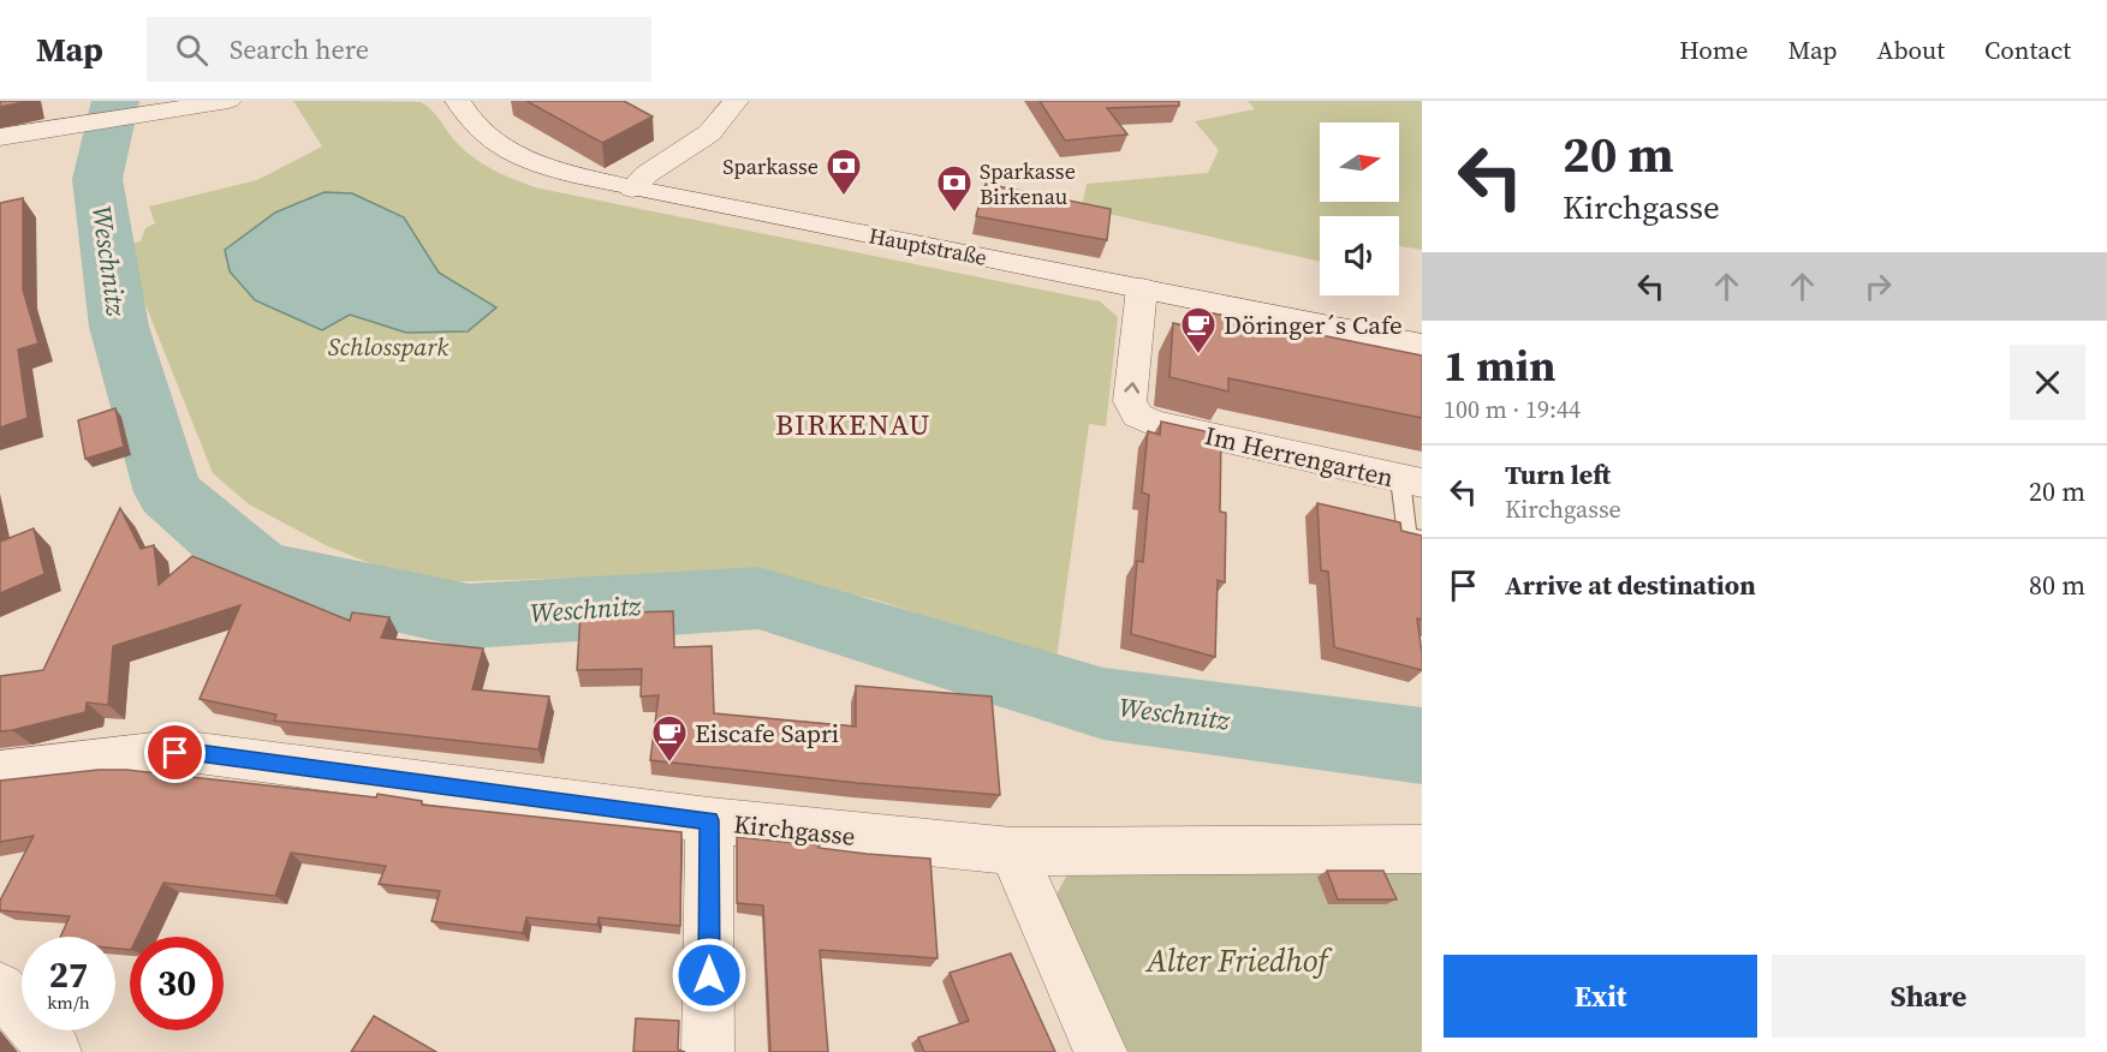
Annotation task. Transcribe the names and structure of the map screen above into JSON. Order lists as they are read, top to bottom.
{
  "streets": {
    "street": ["Hauptstraße", "Im Herrengarten", "Kirchgasse"]
  },
  "crossings": [
    ["Hauptstraße", "Im Herrengarten"]
  ],
  "one_way": ["Im Herrengarten"],
  "districts": ["BIRKENAU"],
  "water": ["Weschnitz"],
  "parks": ["Schlosspark", "Alter Friedhof"],
  "places": {
    "bank": ["Sparkasse", "Sparkasse Birkenau"],
    "cafe": ["Döringer´s Cafe", "Eiscafe Sapri"]
  },
  "north": "right",
  "page": {
    "header": "Map",
    "search": "Search here",
    "nav": [
      "Home",
      "Map",
      "About",
      "Contact"
    ],
    "turn": ["20 m", "Kirchgasse"],
    "heading": ["1 min", "100 m · 19:44"],
    "list": [
      {
        "name": "Turn left",
        "note": "Kirchgasse",
        "value": "20 m"
      },
      {
        "name": "Arrive at destination",
        "value": "80 m"
      }
    ],
    "speed": "27 km/h",
    "limit": "30",
    "buttons": ["Exit", "Share"]
  }
}
